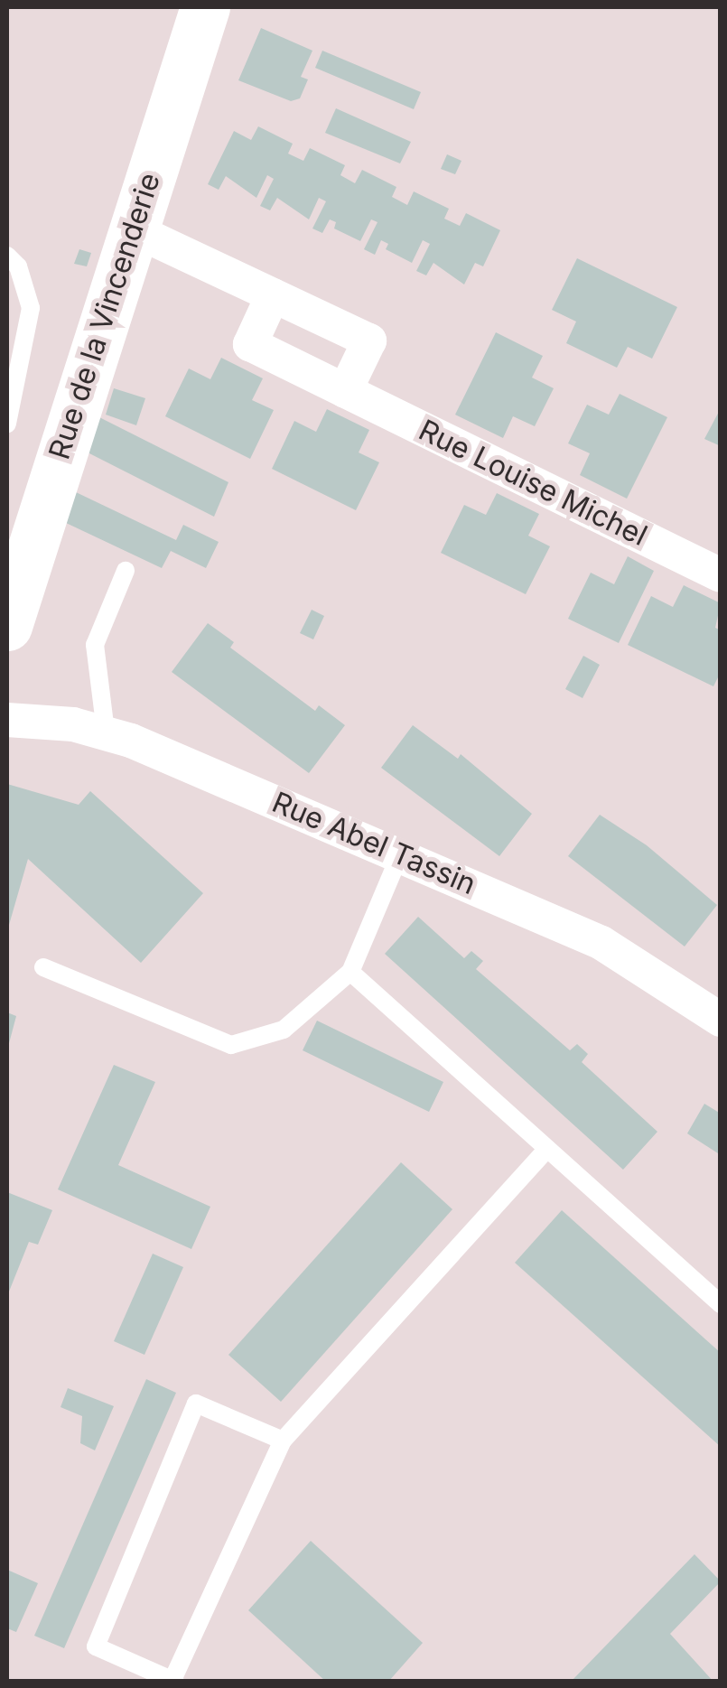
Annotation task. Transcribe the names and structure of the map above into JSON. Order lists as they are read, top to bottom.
{
  "streets": {
    "main road": ["Rue de la Vincenderie"],
    "street": ["Rue Louise Michel", "Rue Abel Tassin"]
  }
}
